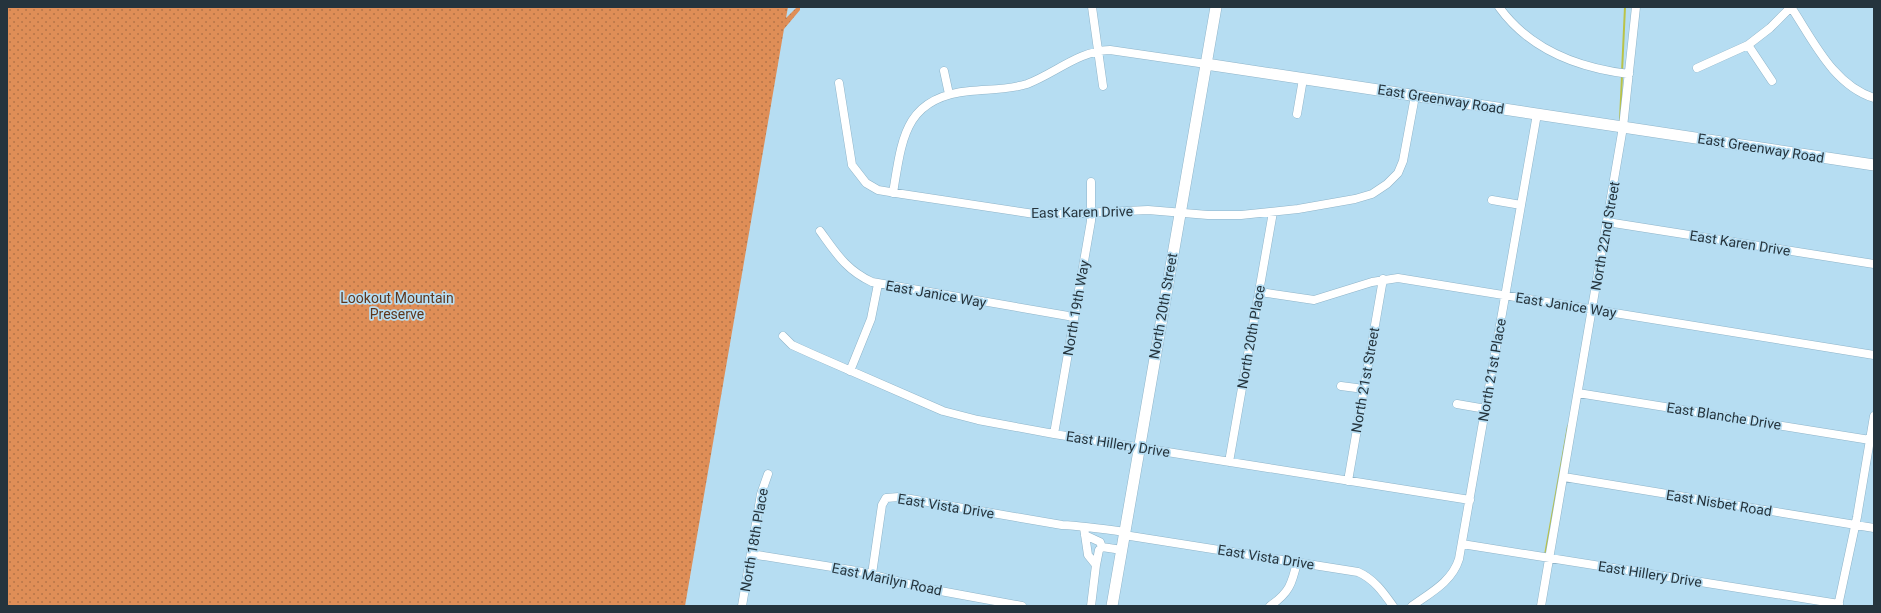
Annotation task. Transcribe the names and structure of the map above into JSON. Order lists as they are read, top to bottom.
{
  "streets": {
    "street": [
      "East Greenway Road",
      "East Karen Drive",
      "North 22nd Street",
      "East Janice Way",
      "North 20th Street",
      "North 19th Way",
      "North 20th Place",
      "North 21st Place",
      "North 21st Street",
      "East Blanche Drive",
      "East Hillery Drive",
      "East Nisbet Road",
      "East Vista Drive",
      "North 18th Place",
      "East Marilyn Road"
    ]
  },
  "crossings": [
    ["East Greenway Road", "East Karen Drive"],
    ["East Greenway Road", "North 22nd Street"],
    ["East Greenway Road", "North 20th Street"],
    ["East Greenway Road", "North 21st Place"],
    ["East Karen Drive", "North 22nd Street"],
    ["East Karen Drive", "North 20th Street"],
    ["East Karen Drive", "North 19th Way"],
    ["East Karen Drive", "North 20th Place"],
    ["North 22nd Street", "East Janice Way"],
    ["North 22nd Street", "East Blanche Drive"],
    ["North 22nd Street", "East Hillery Drive"],
    ["North 22nd Street", "East Nisbet Road"],
    ["East Janice Way", "North 19th Way"],
    ["East Janice Way", "North 20th Place"],
    ["East Janice Way", "North 21st Place"],
    ["East Janice Way", "North 21st Street"],
    ["North 20th Street", "East Hillery Drive"],
    ["North 20th Street", "East Vista Drive"],
    ["North 19th Way", "East Hillery Drive"],
    ["North 20th Place", "East Hillery Drive"],
    ["North 21st Place", "East Hillery Drive"],
    ["North 21st Street", "East Hillery Drive"],
    ["East Vista Drive", "East Marilyn Road"],
    ["North 18th Place", "East Marilyn Road"]
  ],
  "parks": ["Lookout Mountain Preserve"]
}
